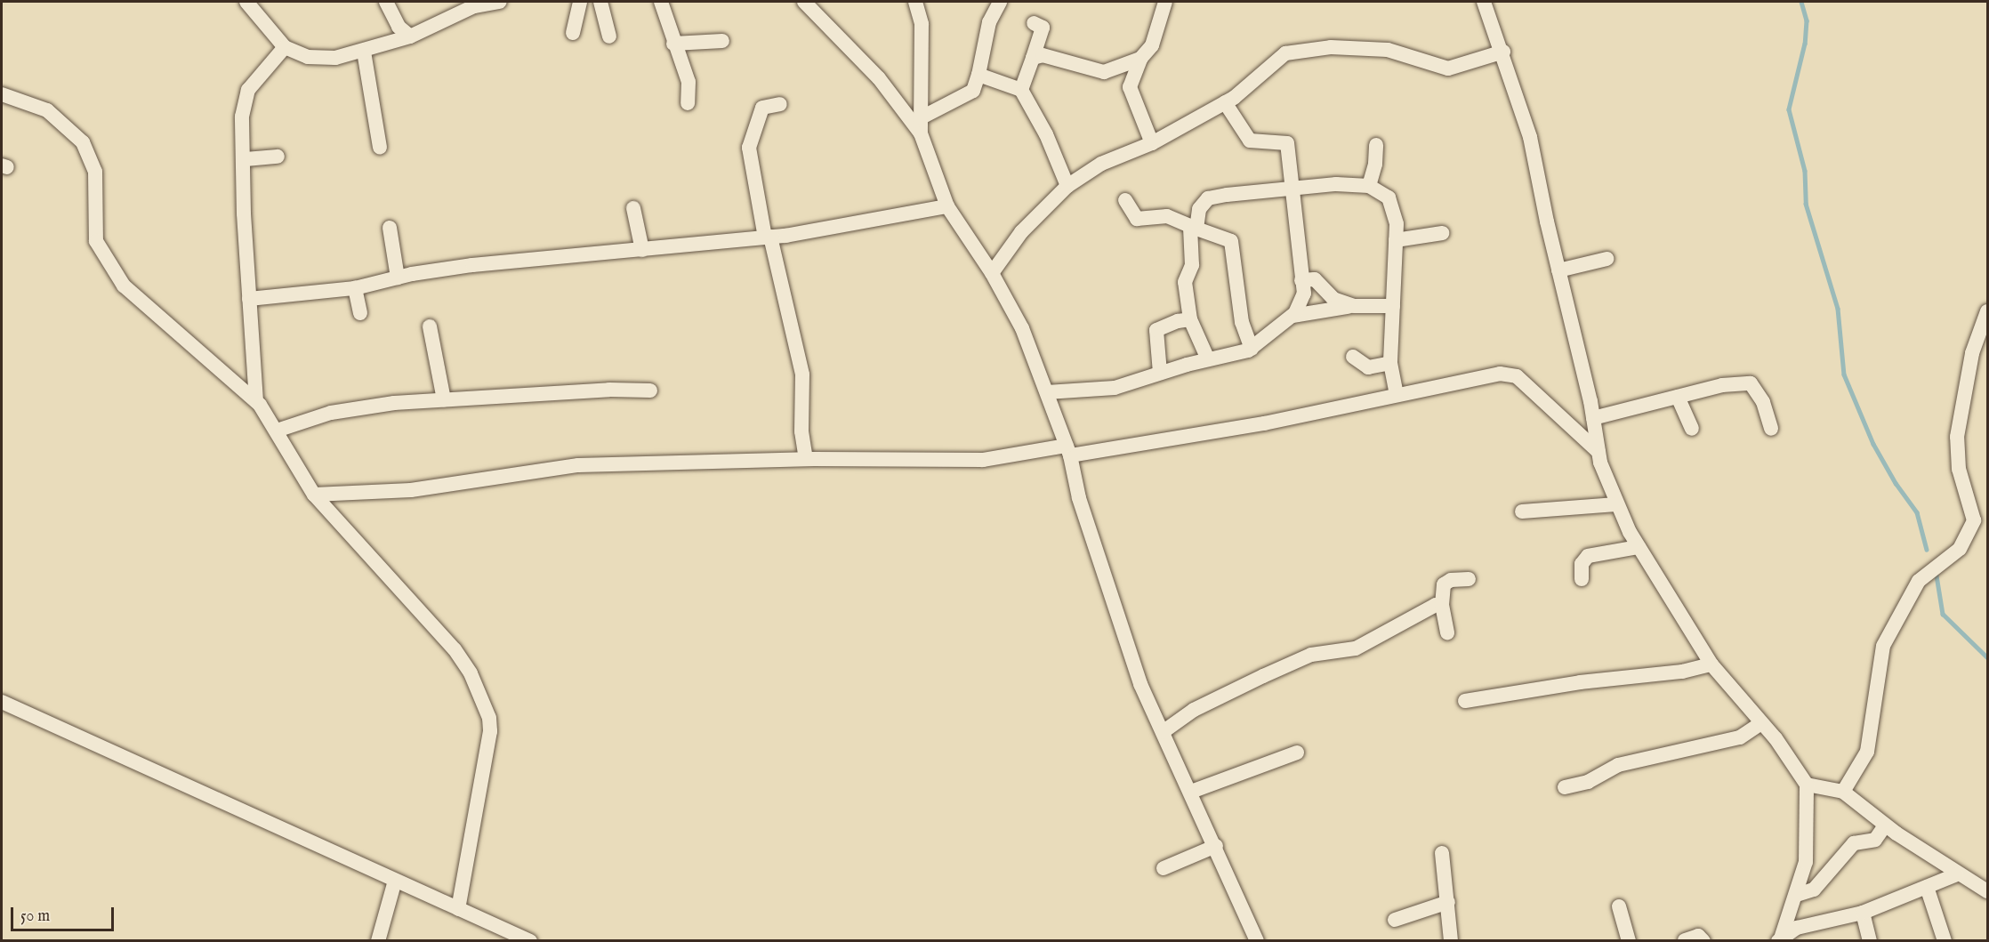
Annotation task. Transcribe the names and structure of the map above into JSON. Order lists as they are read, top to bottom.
{
  "scale_bar": "50 m"
}
